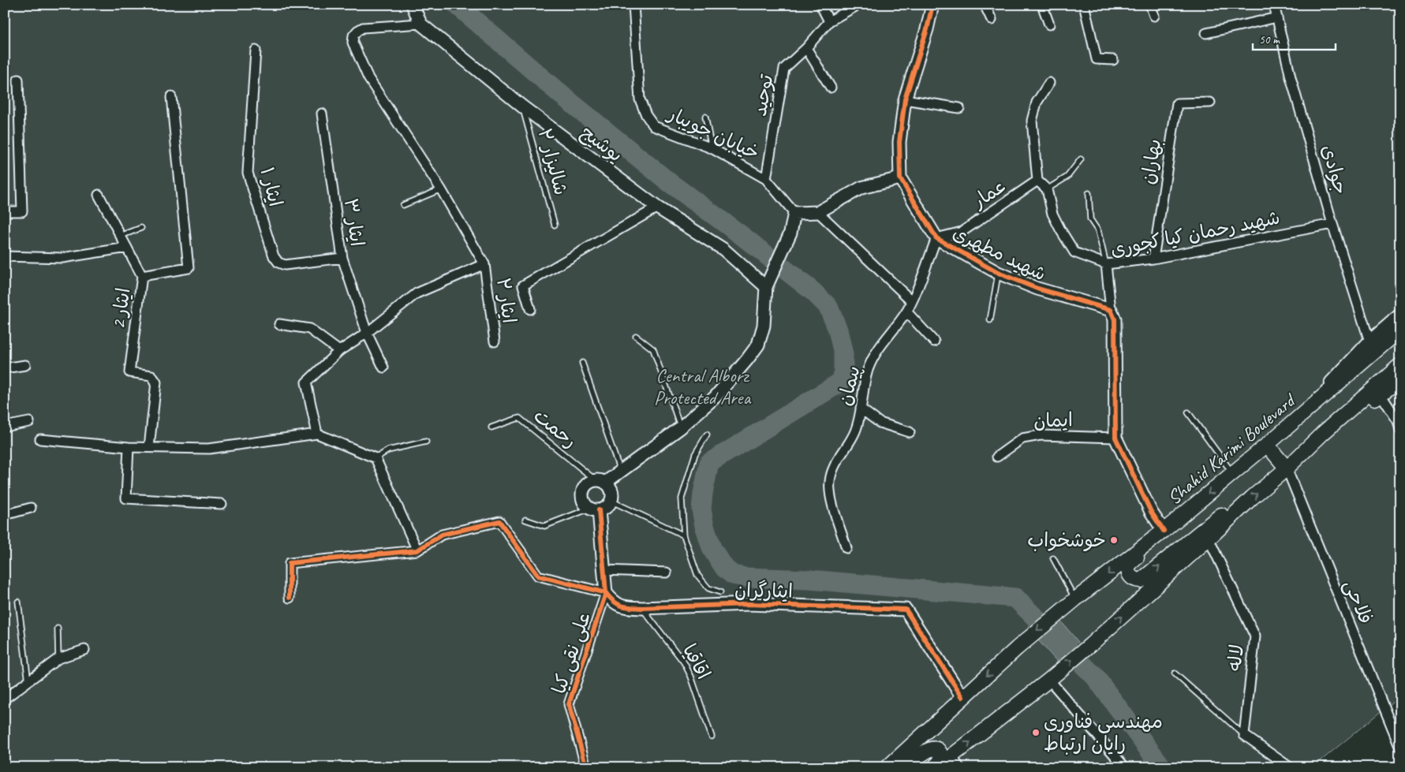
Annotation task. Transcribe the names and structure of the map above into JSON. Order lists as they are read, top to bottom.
{
  "streets": {
    "main road": ["Shahid Karimi Boulevard"],
    "street": [
      "توحید",
      "خیابان جویبار",
      "یوشیج",
      "بهاران",
      "جوادی",
      "ایثار ۱",
      "عمار",
      "ایثار ۳",
      "شهید رحمان کیا کجوری",
      "شهید مطهری",
      "ایثار ۲",
      "ایثار 2",
      "پیمان",
      "ایمان",
      "ایثارگران",
      "فلاحی",
      "علی نقی کیا",
      "لاله"
    ],
    "lane": ["شالیزار ۲", "رحمت", "اقاقیا"]
  },
  "crossings": [
    ["توحید", "خیابان جویبار"],
    ["یوشیج", "شالیزار ۲"],
    ["بهاران", "شهید رحمان کیا کجوری"],
    ["جوادی", "شهید رحمان کیا کجوری"],
    ["ایثار ۱", "ایثار ۳"],
    ["عمار", "شهید مطهری"],
    ["عمار", "پیمان"],
    ["شهید رحمان کیا کجوری", "شهید مطهری"],
    ["شهید مطهری", "پیمان"],
    ["Shahid Karimi Boulevard", "ایثارگران"],
    ["ایثارگران", "علی نقی کیا"],
    ["ایثارگران", "اقاقیا"]
  ],
  "parks": ["Central Alborz Protected Area"],
  "places": ["خوشخواب", "مهندسی فناوری رایان ارتباط"],
  "scale_bar": "50 m"
}
